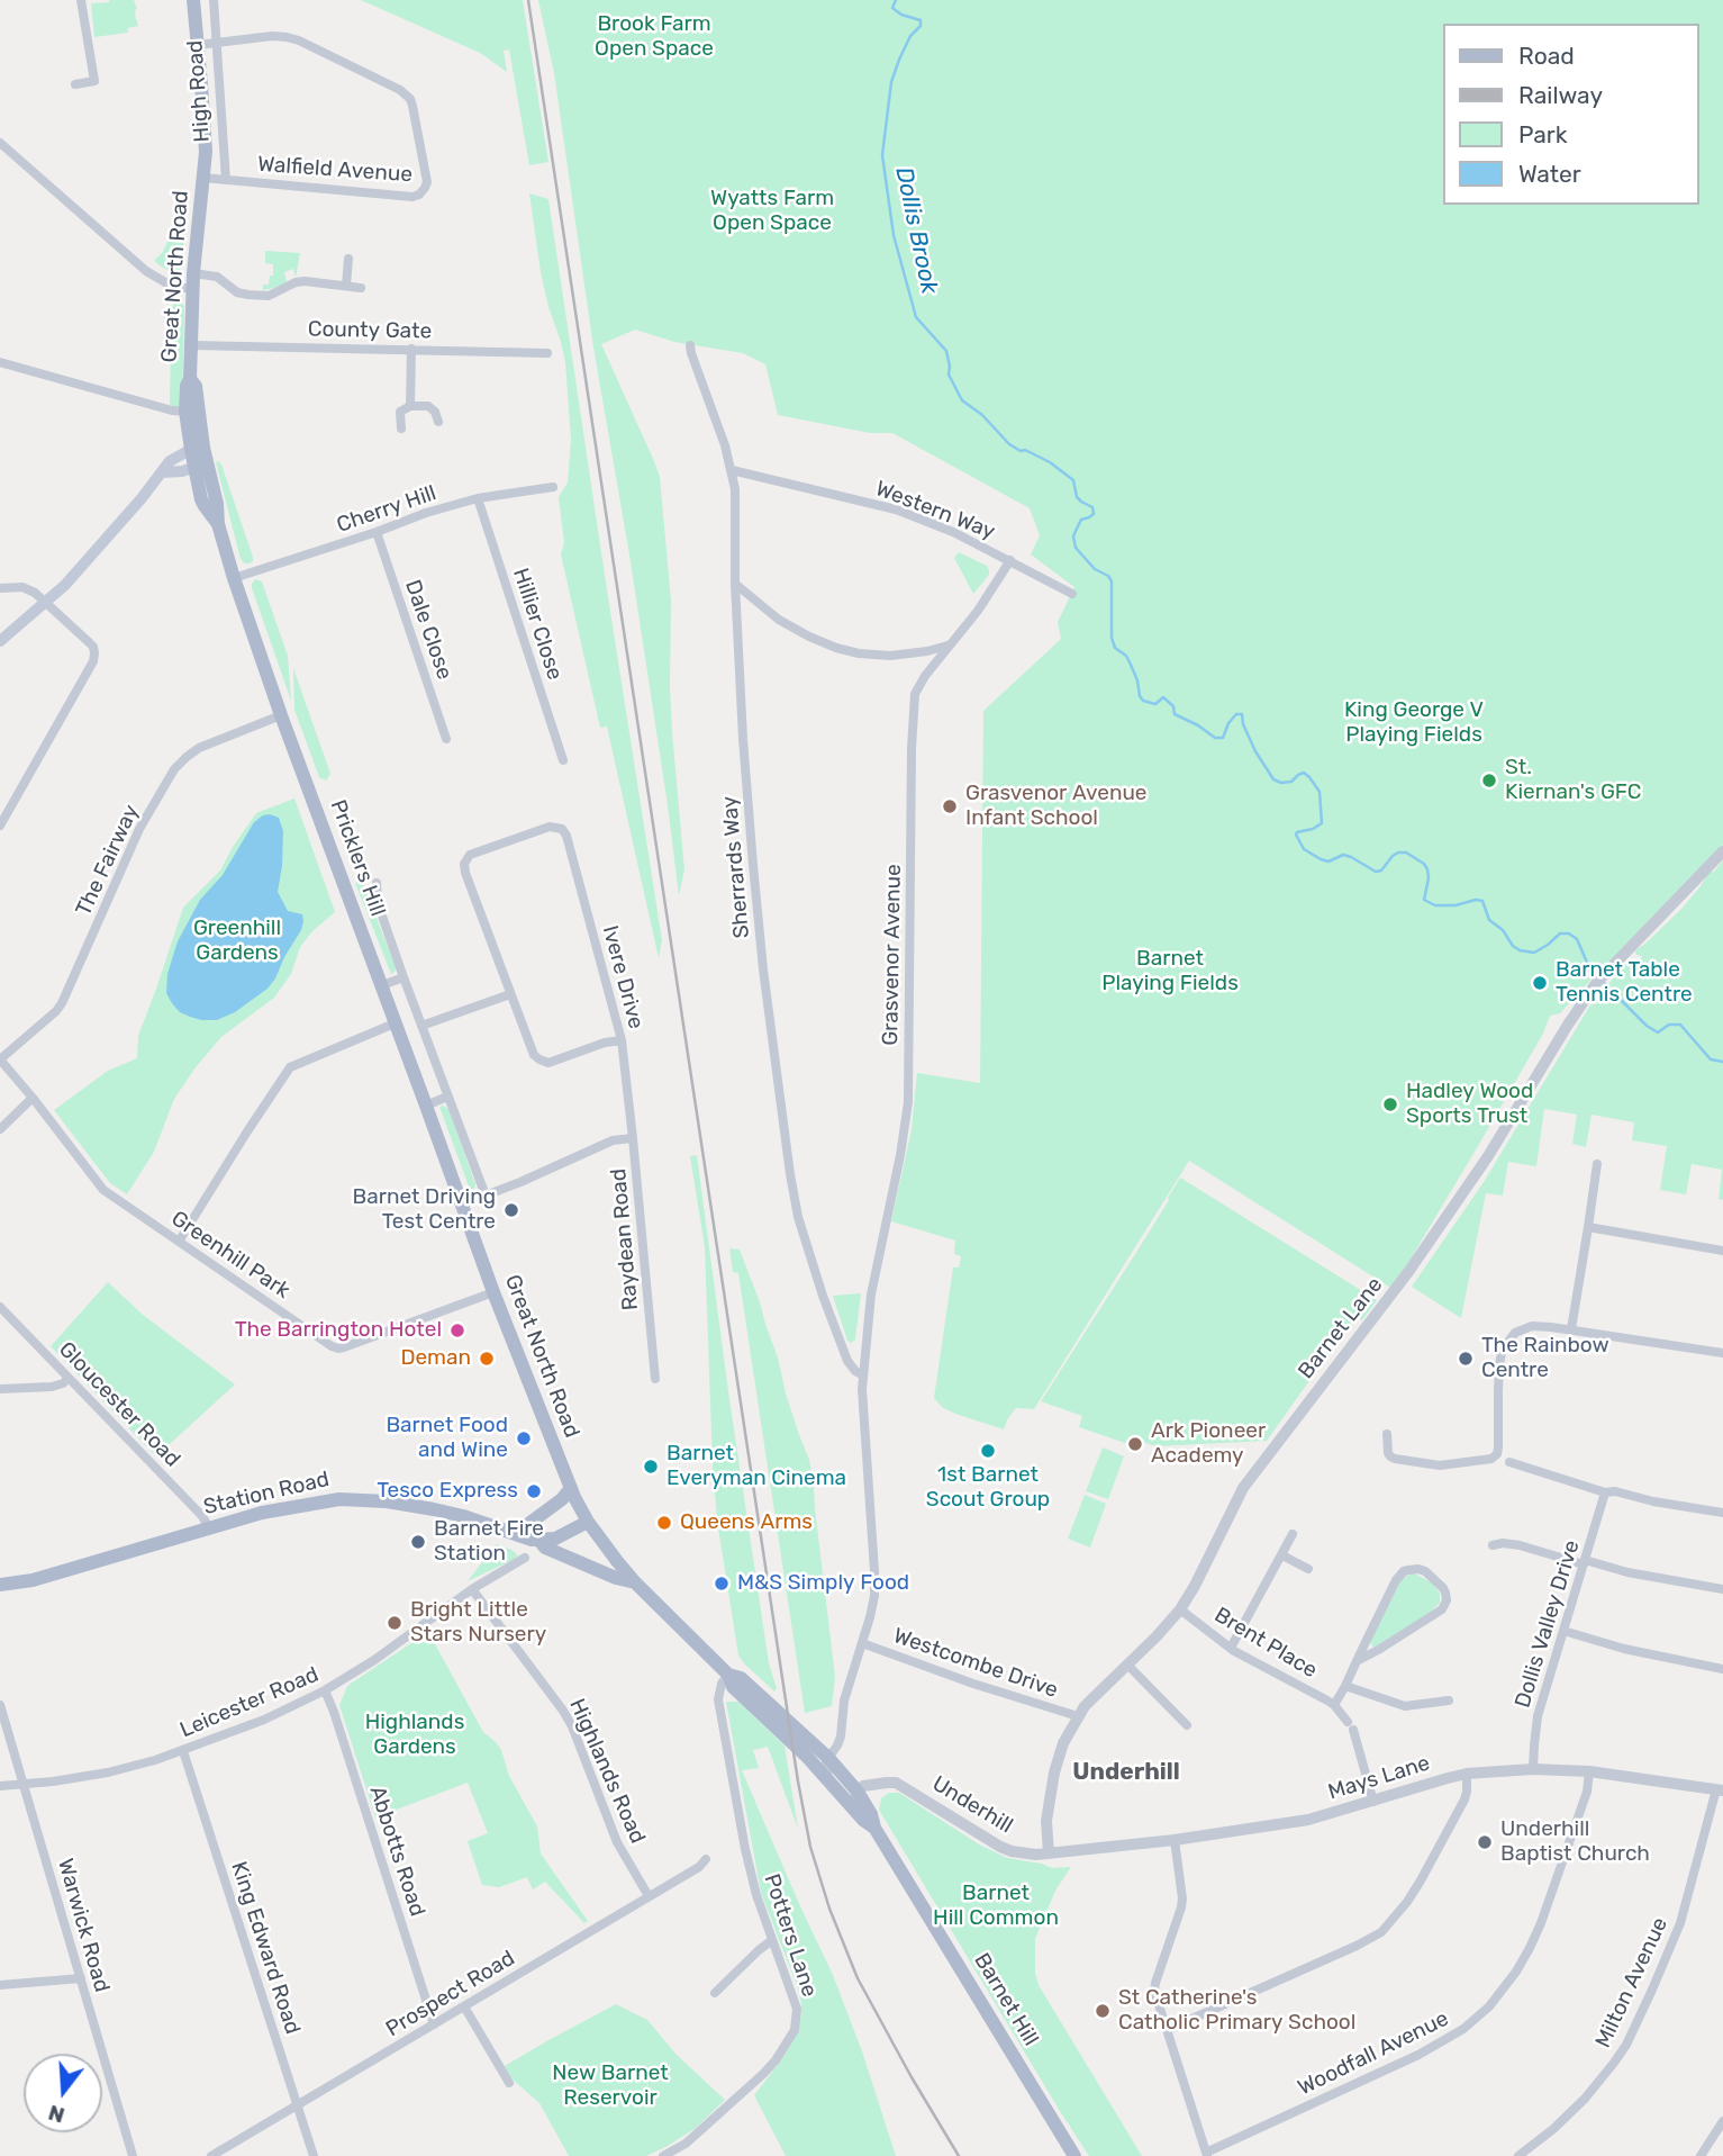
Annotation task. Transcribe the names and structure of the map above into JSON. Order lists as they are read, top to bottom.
{
  "streets": {
    "main road": [
      "High Road",
      "Great North Road",
      "Pricklers Hill",
      "Station Road",
      "Barnet Hill"
    ],
    "street": [
      "Walfield Avenue",
      "County Gate",
      "Cherry Hill",
      "Western Way",
      "Hillier Close",
      "Dale Close",
      "The Fairway",
      "Sherrards Way",
      "Grasvenor Avenue",
      "Ivere Drive",
      "Raydean Road",
      "Greenhill Park",
      "Barnet Lane",
      "Gloucester Road",
      "Dollis Valley Drive",
      "Brent Place",
      "Westcombe Drive",
      "Leicester Road",
      "Highlands Road",
      "Mays Lane",
      "Underhill",
      "Abbotts Road",
      "Warwick Road",
      "Potters Lane",
      "King Edward Road",
      "Milton Avenue",
      "Prospect Road",
      "Woodfall Avenue"
    ]
  },
  "crossings": [
    ["High Road", "Walfield Avenue"],
    ["High Road", "Great North Road"],
    ["Walfield Avenue", "Great North Road"],
    ["Great North Road", "County Gate"],
    ["Great North Road", "Pricklers Hill"],
    ["Great North Road", "Raydean Road"],
    ["Great North Road", "Greenhill Park"],
    ["Great North Road", "Barnet Hill"],
    ["Cherry Hill", "Hillier Close"],
    ["Cherry Hill", "Dale Close"],
    ["Cherry Hill", "Pricklers Hill"],
    ["Western Way", "Sherrards Way"],
    ["Western Way", "Grasvenor Avenue"],
    ["Pricklers Hill", "The Fairway"],
    ["Pricklers Hill", "Raydean Road"],
    ["The Fairway", "Greenhill Park"],
    ["Sherrards Way", "Grasvenor Avenue"],
    ["Grasvenor Avenue", "Westcombe Drive"],
    ["Grasvenor Avenue", "Barnet Hill"],
    ["Ivere Drive", "Raydean Road"],
    ["Barnet Lane", "Brent Place"],
    ["Barnet Lane", "Westcombe Drive"],
    ["Barnet Lane", "Mays Lane"],
    ["Barnet Lane", "Underhill"],
    ["Gloucester Road", "Station Road"],
    ["Station Road", "Barnet Hill"],
    ["Dollis Valley Drive", "Mays Lane"],
    ["Brent Place", "Mays Lane"],
    ["Leicester Road", "Highlands Road"],
    ["Leicester Road", "Abbotts Road"],
    ["Leicester Road", "Warwick Road"],
    ["Leicester Road", "King Edward Road"],
    ["Highlands Road", "Prospect Road"],
    ["Mays Lane", "Underhill"],
    ["Mays Lane", "Milton Avenue"],
    ["Mays Lane", "Woodfall Avenue"],
    ["Underhill", "Barnet Hill"],
    ["Abbotts Road", "Prospect Road"],
    ["Potters Lane", "Barnet Hill"],
    ["King Edward Road", "Prospect Road"]
  ],
  "districts": ["Underhill"],
  "water": ["Dollis Brook"],
  "parks": [
    "Brook Farm Open Space",
    "Wyatts Farm Open Space",
    "King George V Playing Fields",
    "Greenhill Gardens",
    "Barnet Playing Fields",
    "Highlands Gardens",
    "Barnet Hill Common",
    "New Barnet Reservoir"
  ],
  "places": [
    "St. Kiernan's GFC",
    "Grasvenor Avenue Infant School",
    "Barnet Table Tennis Centre",
    "Hadley Wood Sports Trust",
    "Barnet Driving Test Centre",
    "The Barrington Hotel",
    "Deman",
    "The Rainbow Centre",
    "Barnet Food and Wine",
    "Ark Pioneer Academy",
    "1st Barnet Scout Group",
    "Barnet Everyman Cinema",
    "Tesco Express",
    "Queens Arms",
    "Barnet Fire Station",
    "M&S Simply Food",
    "Bright Little Stars Nursery",
    "Underhill Baptist Church",
    "St Catherine's Catholic Primary School"
  ],
  "legend": [
    "Road",
    "Railway",
    "Park",
    "Water"
  ],
  "north": "bottom"
}
